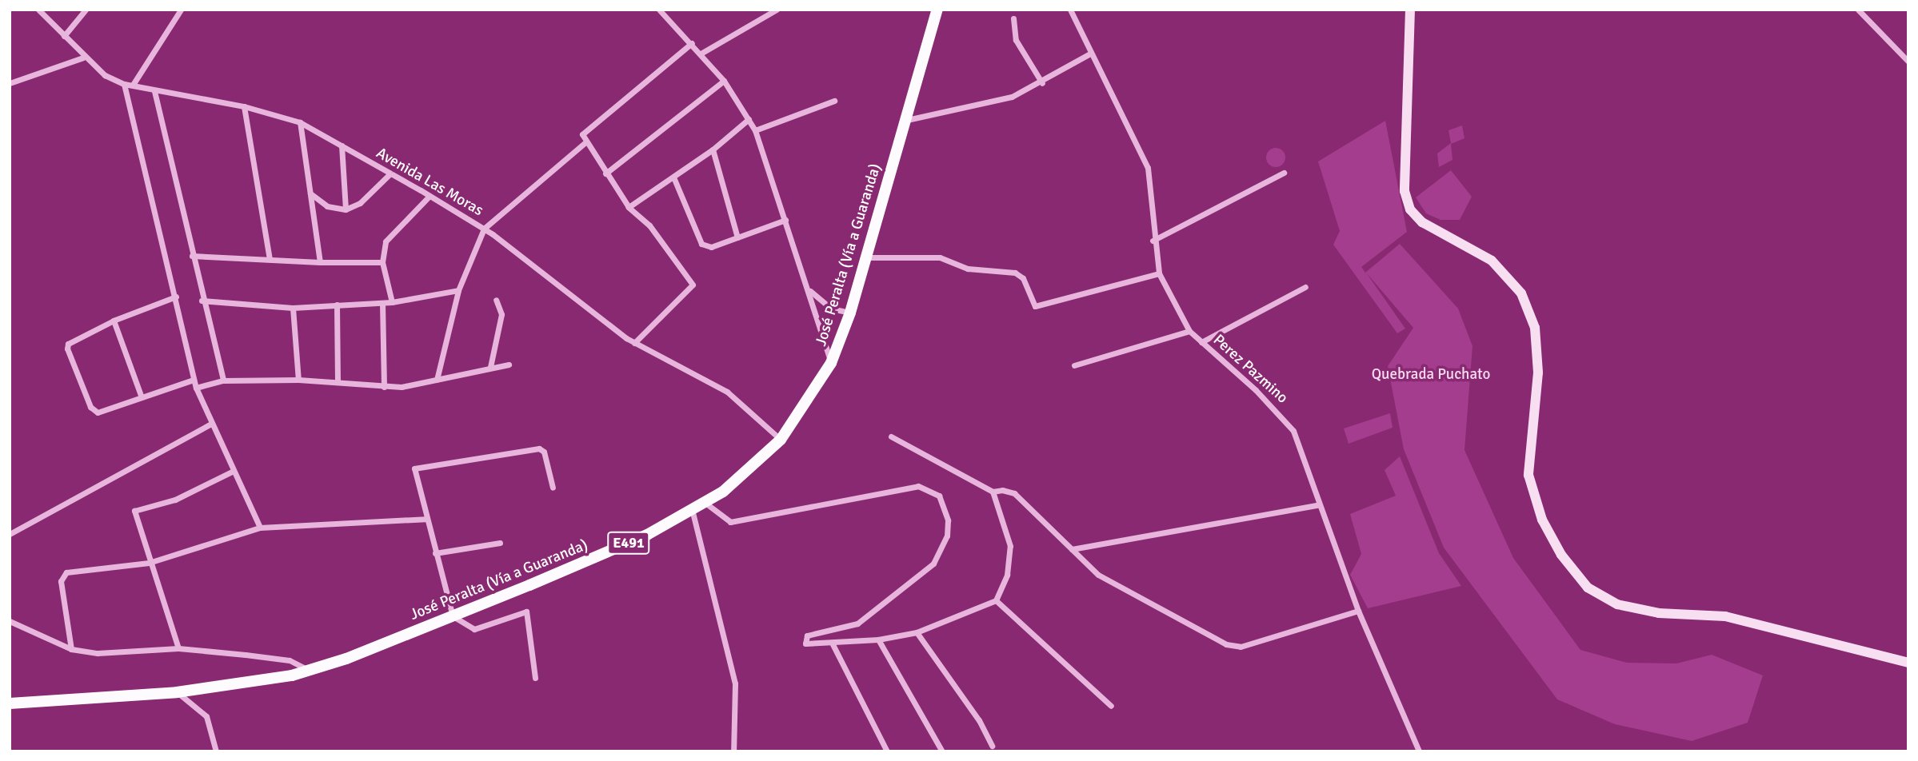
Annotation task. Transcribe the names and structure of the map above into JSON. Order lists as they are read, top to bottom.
{
  "streets": {
    "highway": ["José Peralta (Vía a Guaranda)", "E491"],
    "street": ["Avenida Las Moras", "Perez Pazmino"]
  },
  "crossings": [
    ["Avenida Las Moras", "José Peralta (Vía a Guaranda)"]
  ],
  "parks": ["Quebrada Puchato"]
}
